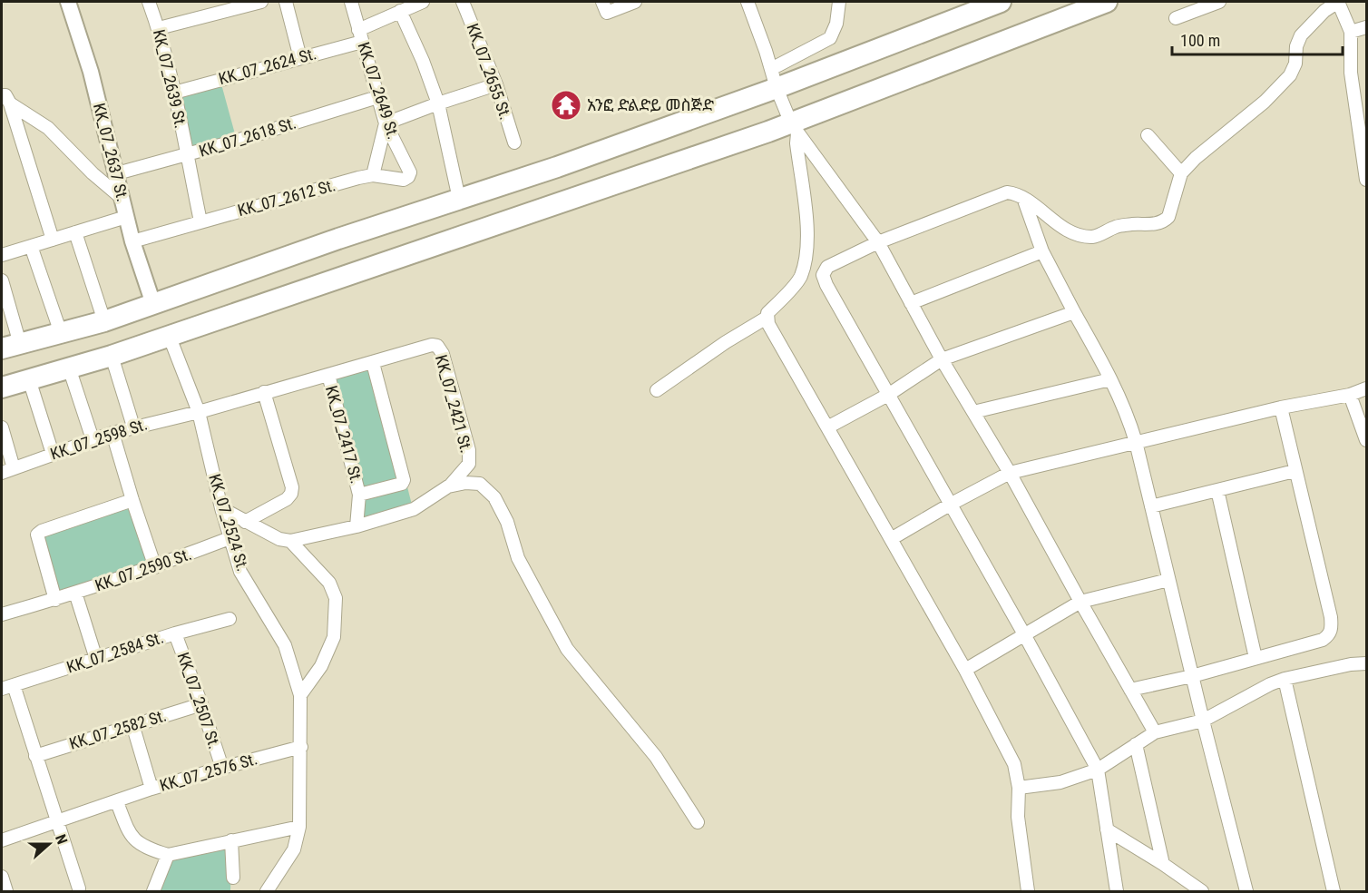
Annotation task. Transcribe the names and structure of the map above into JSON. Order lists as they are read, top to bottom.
{
  "streets": {
    "street": [
      "KK_07_2624 St.",
      "KK_07_2655 St.",
      "KK_07_2639 St.",
      "KK_07_2649 St.",
      "KK_07_2618 St.",
      "KK_07_2637 St.",
      "KK_07_2612 St.",
      "KK_07_2421 St.",
      "KK_07_2417 St.",
      "KK_07_2598 St.",
      "KK_07_2524 St.",
      "KK_07_2590 St.",
      "KK_07_2584 St.",
      "KK_07_2507 St.",
      "KK_07_2582 St.",
      "KK_07_2576 St."
    ]
  },
  "crossings": [
    ["KK_07_2624 St.", "KK_07_2639 St."],
    ["KK_07_2624 St.", "KK_07_2649 St."],
    ["KK_07_2639 St.", "KK_07_2618 St."],
    ["KK_07_2639 St.", "KK_07_2612 St."],
    ["KK_07_2649 St.", "KK_07_2618 St."],
    ["KK_07_2649 St.", "KK_07_2612 St."],
    ["KK_07_2618 St.", "KK_07_2637 St."],
    ["KK_07_2637 St.", "KK_07_2612 St."],
    ["KK_07_2421 St.", "KK_07_2598 St."],
    ["KK_07_2417 St.", "KK_07_2598 St."],
    ["KK_07_2598 St.", "KK_07_2524 St."],
    ["KK_07_2524 St.", "KK_07_2590 St."],
    ["KK_07_2524 St.", "KK_07_2576 St."],
    ["KK_07_2584 St.", "KK_07_2507 St."],
    ["KK_07_2507 St.", "KK_07_2582 St."],
    ["KK_07_2507 St.", "KK_07_2576 St."]
  ],
  "places": {
    "temple": ["አንፎ ድልድይ መስጅድ"]
  },
  "scale_bar": "100 m",
  "north": "right"
}
